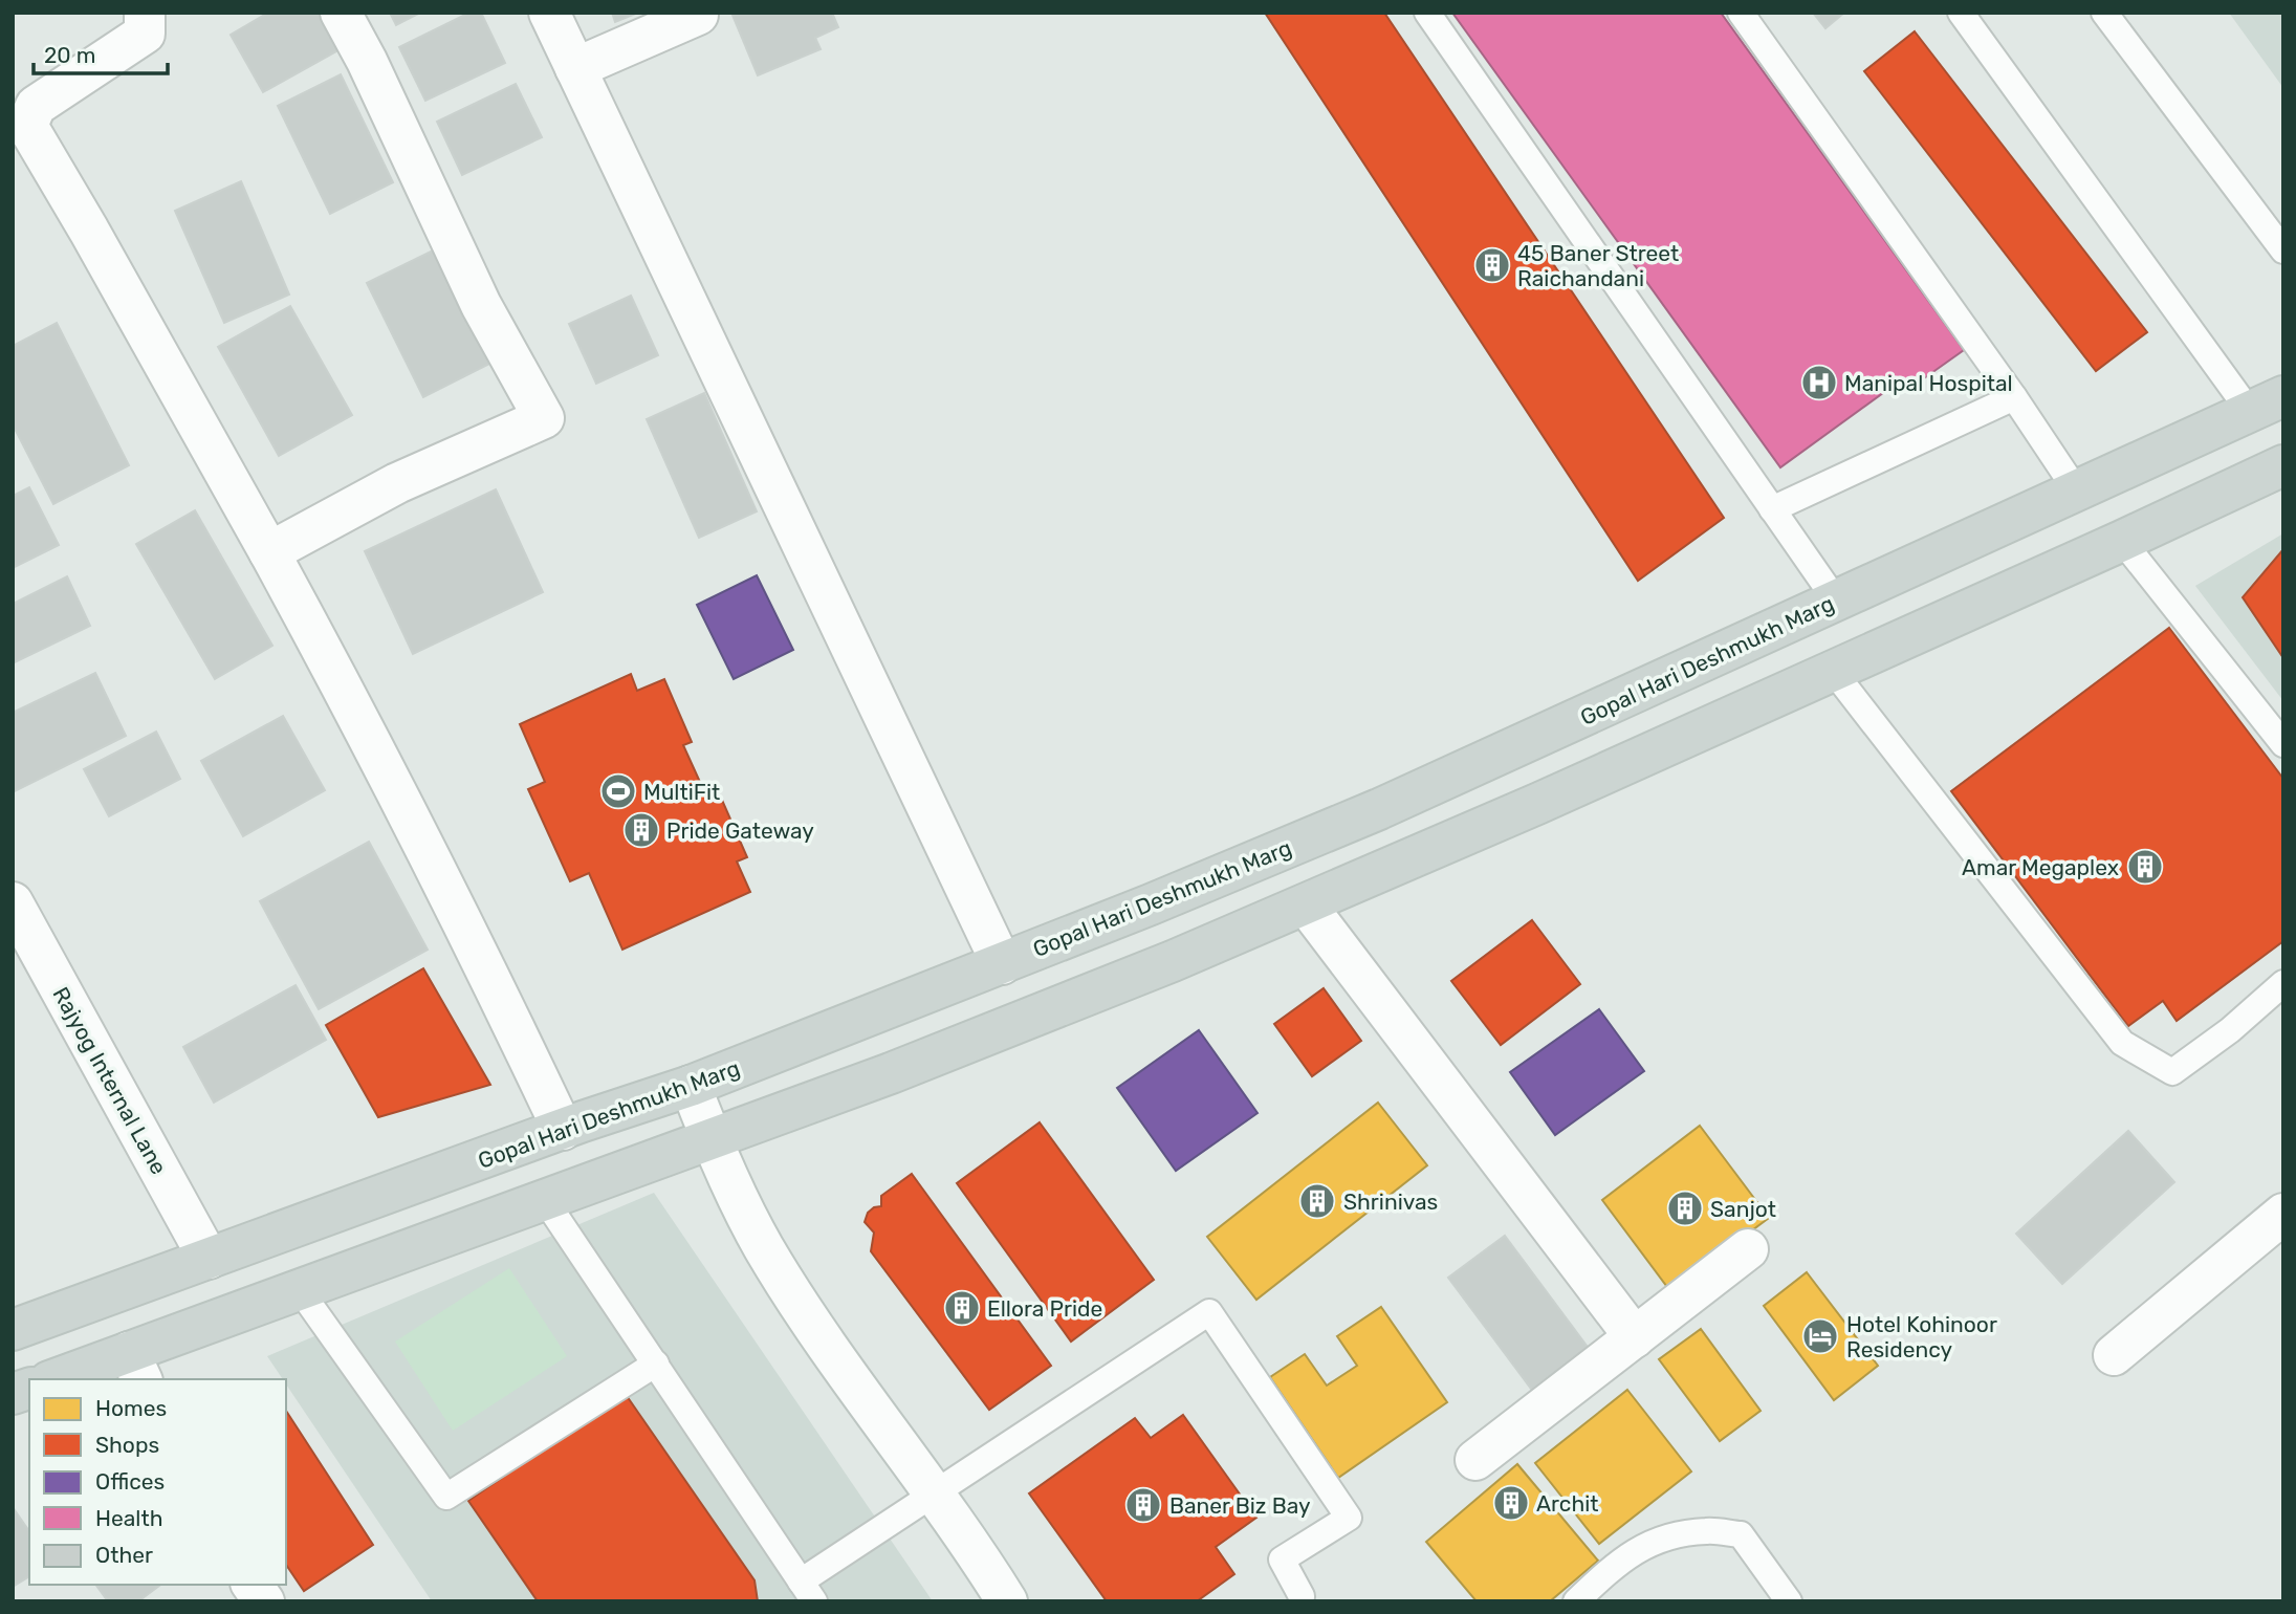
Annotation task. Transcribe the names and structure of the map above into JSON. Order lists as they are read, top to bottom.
{
  "streets": {
    "main road": ["Gopal Hari Deshmukh Marg"],
    "street": ["Rajyog Internal Lane"]
  },
  "crossings": [
    ["Gopal Hari Deshmukh Marg", "Rajyog Internal Lane"]
  ],
  "places": {
    "building": [
      "45 Baner Street Raichandani",
      "Pride Gateway",
      "Amar Megaplex",
      "Shrinivas",
      "Sanjot",
      "Ellora Pride",
      "Archit",
      "Baner Biz Bay"
    ],
    "hospital": ["Manipal Hospital"],
    "sports": ["MultiFit"],
    "hotel": ["Hotel Kohinoor Residency"]
  },
  "legend": [
    "Homes",
    "Shops",
    "Offices",
    "Health",
    "Other"
  ],
  "scale_bar": "20 m"
}
